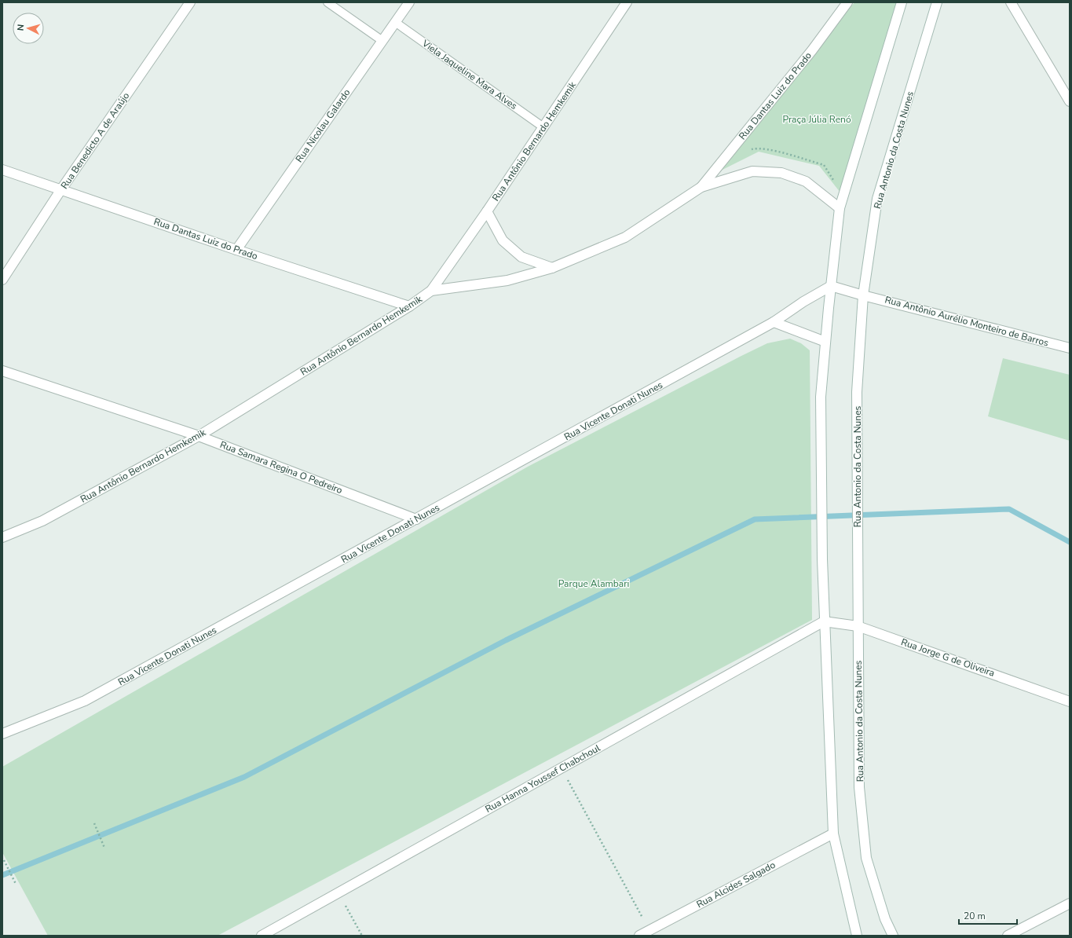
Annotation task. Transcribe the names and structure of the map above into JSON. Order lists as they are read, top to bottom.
{
  "streets": {
    "street": [
      "Rua Dantas Luiz do Prado",
      "Rua Nicolau Galardo",
      "Rua Benedicto A de Araújo",
      "Rua Antônio Bernardo Hemkemik",
      "Rua Antonio da Costa Nunes",
      "Rua Antônio Aurélio Monteiro de Barros",
      "Rua Vicente Donati Nunes",
      "Rua Samara Regina O Pedreiro",
      "Rua Jorge G de Oliveira",
      "Rua Hanna Youssef Chabchoul",
      "Rua Alcides Salgado"
    ],
    "lane": ["Viela Jaqueline Mara Alves"]
  },
  "crossings": [
    ["Viela Jaqueline Mara Alves", "Rua Nicolau Galardo"],
    ["Viela Jaqueline Mara Alves", "Rua Antônio Bernardo Hemkemik"],
    ["Rua Dantas Luiz do Prado", "Rua Nicolau Galardo"],
    ["Rua Dantas Luiz do Prado", "Rua Benedicto A de Araújo"],
    ["Rua Dantas Luiz do Prado", "Rua Antônio Bernardo Hemkemik"],
    ["Rua Antônio Bernardo Hemkemik", "Rua Samara Regina O Pedreiro"],
    ["Rua Antonio da Costa Nunes", "Rua Antônio Aurélio Monteiro de Barros"],
    ["Rua Antonio da Costa Nunes", "Rua Jorge G de Oliveira"],
    ["Rua Antônio Aurélio Monteiro de Barros", "Rua Vicente Donati Nunes"],
    ["Rua Vicente Donati Nunes", "Rua Samara Regina O Pedreiro"],
    ["Rua Jorge G de Oliveira", "Rua Hanna Youssef Chabchoul"]
  ],
  "parks": ["Praça Júlia Renó", "Parque Alambari"],
  "scale_bar": "20 m",
  "north": "left"
}
